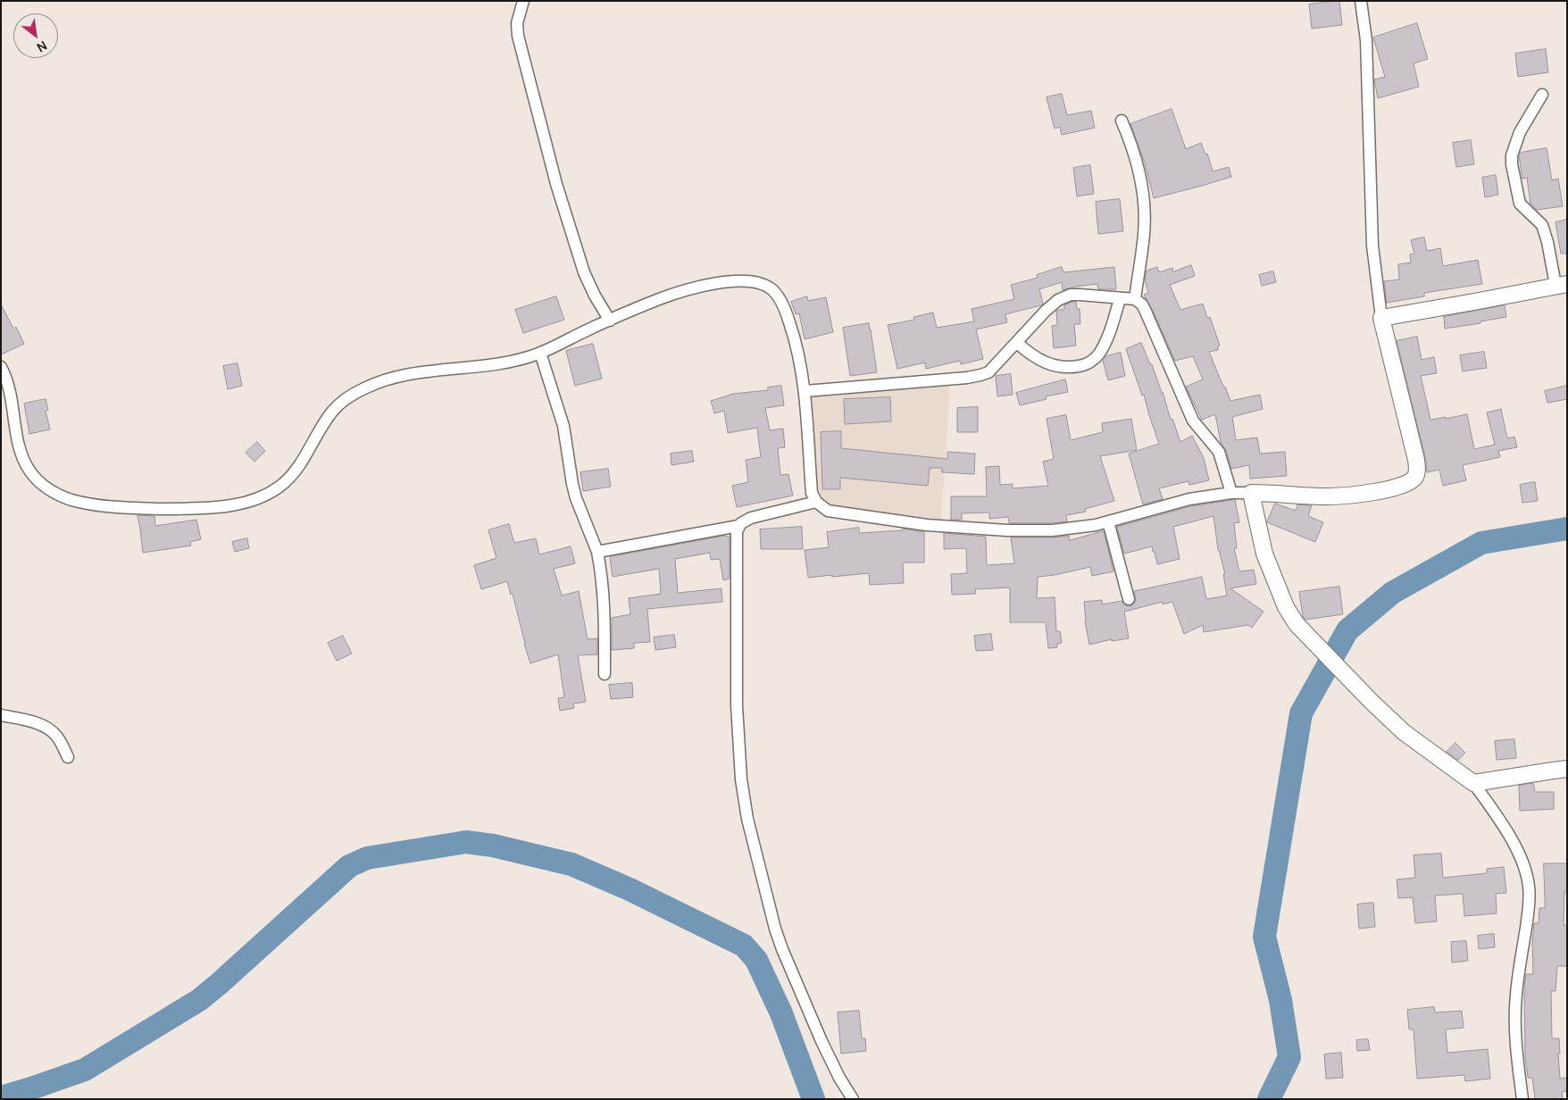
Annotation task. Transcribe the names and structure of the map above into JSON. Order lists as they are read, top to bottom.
{
  "north": "bottom right"
}
